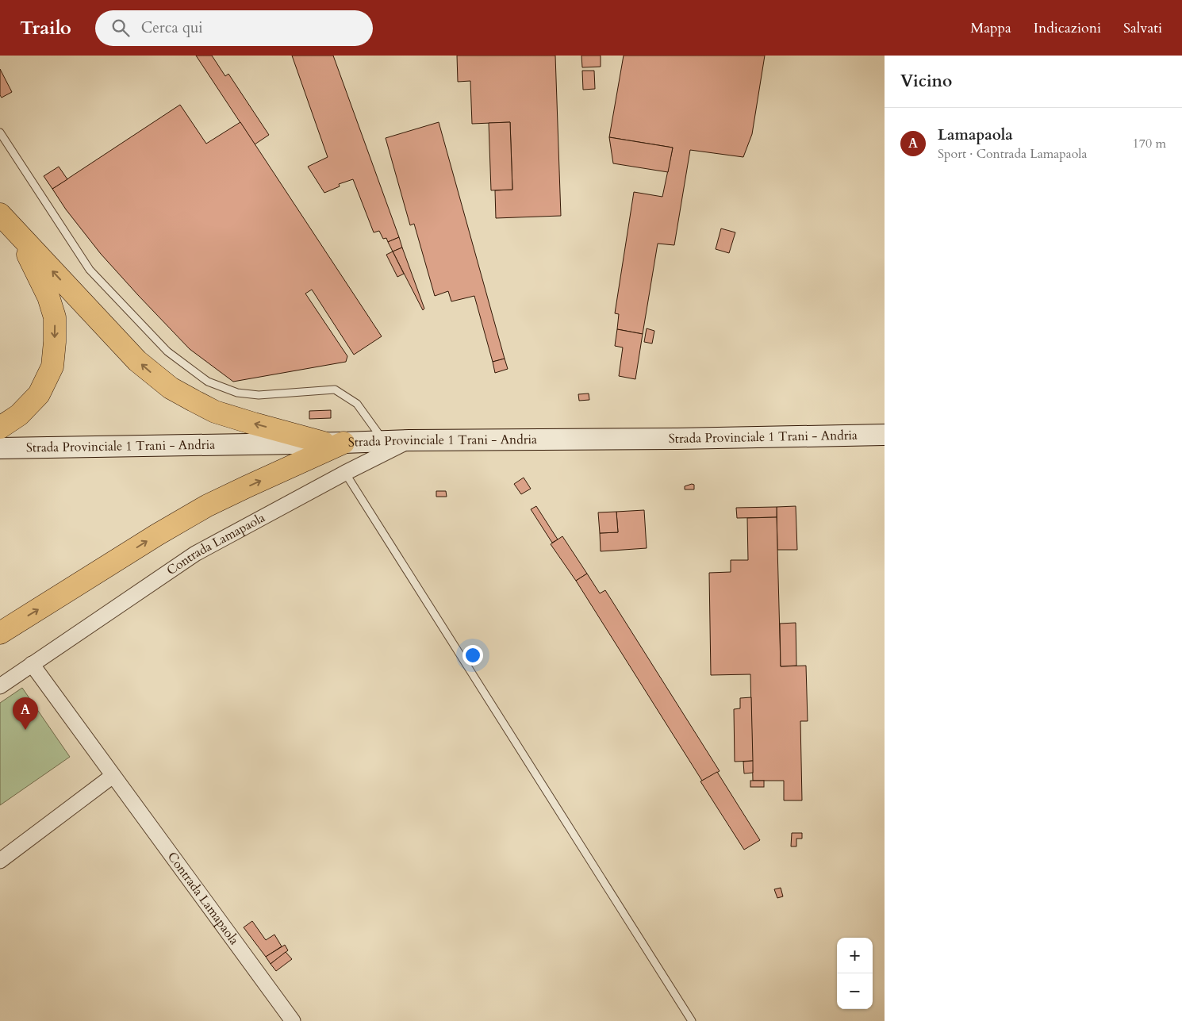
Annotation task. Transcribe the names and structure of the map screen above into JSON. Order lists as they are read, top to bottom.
{
  "streets": {
    "main road": ["Strada Provinciale 1 Trani - Andria"],
    "street": ["Contrada Lamapaola"]
  },
  "crossings": [
    ["Strada Provinciale 1 Trani - Andria", "Contrada Lamapaola"]
  ],
  "page": {
    "header": "Trailo",
    "search": "Cerca qui",
    "nav": ["Mappa", "Indicazioni", "Salvati"],
    "heading": "Vicino",
    "list": [
      {
        "mark": "A",
        "name": "Lamapaola",
        "note": "Sport · Contrada Lamapaola",
        "value": "170 m"
      }
    ],
    "pins": "A",
    "map_buttons": ["+", "−"]
  }
}
